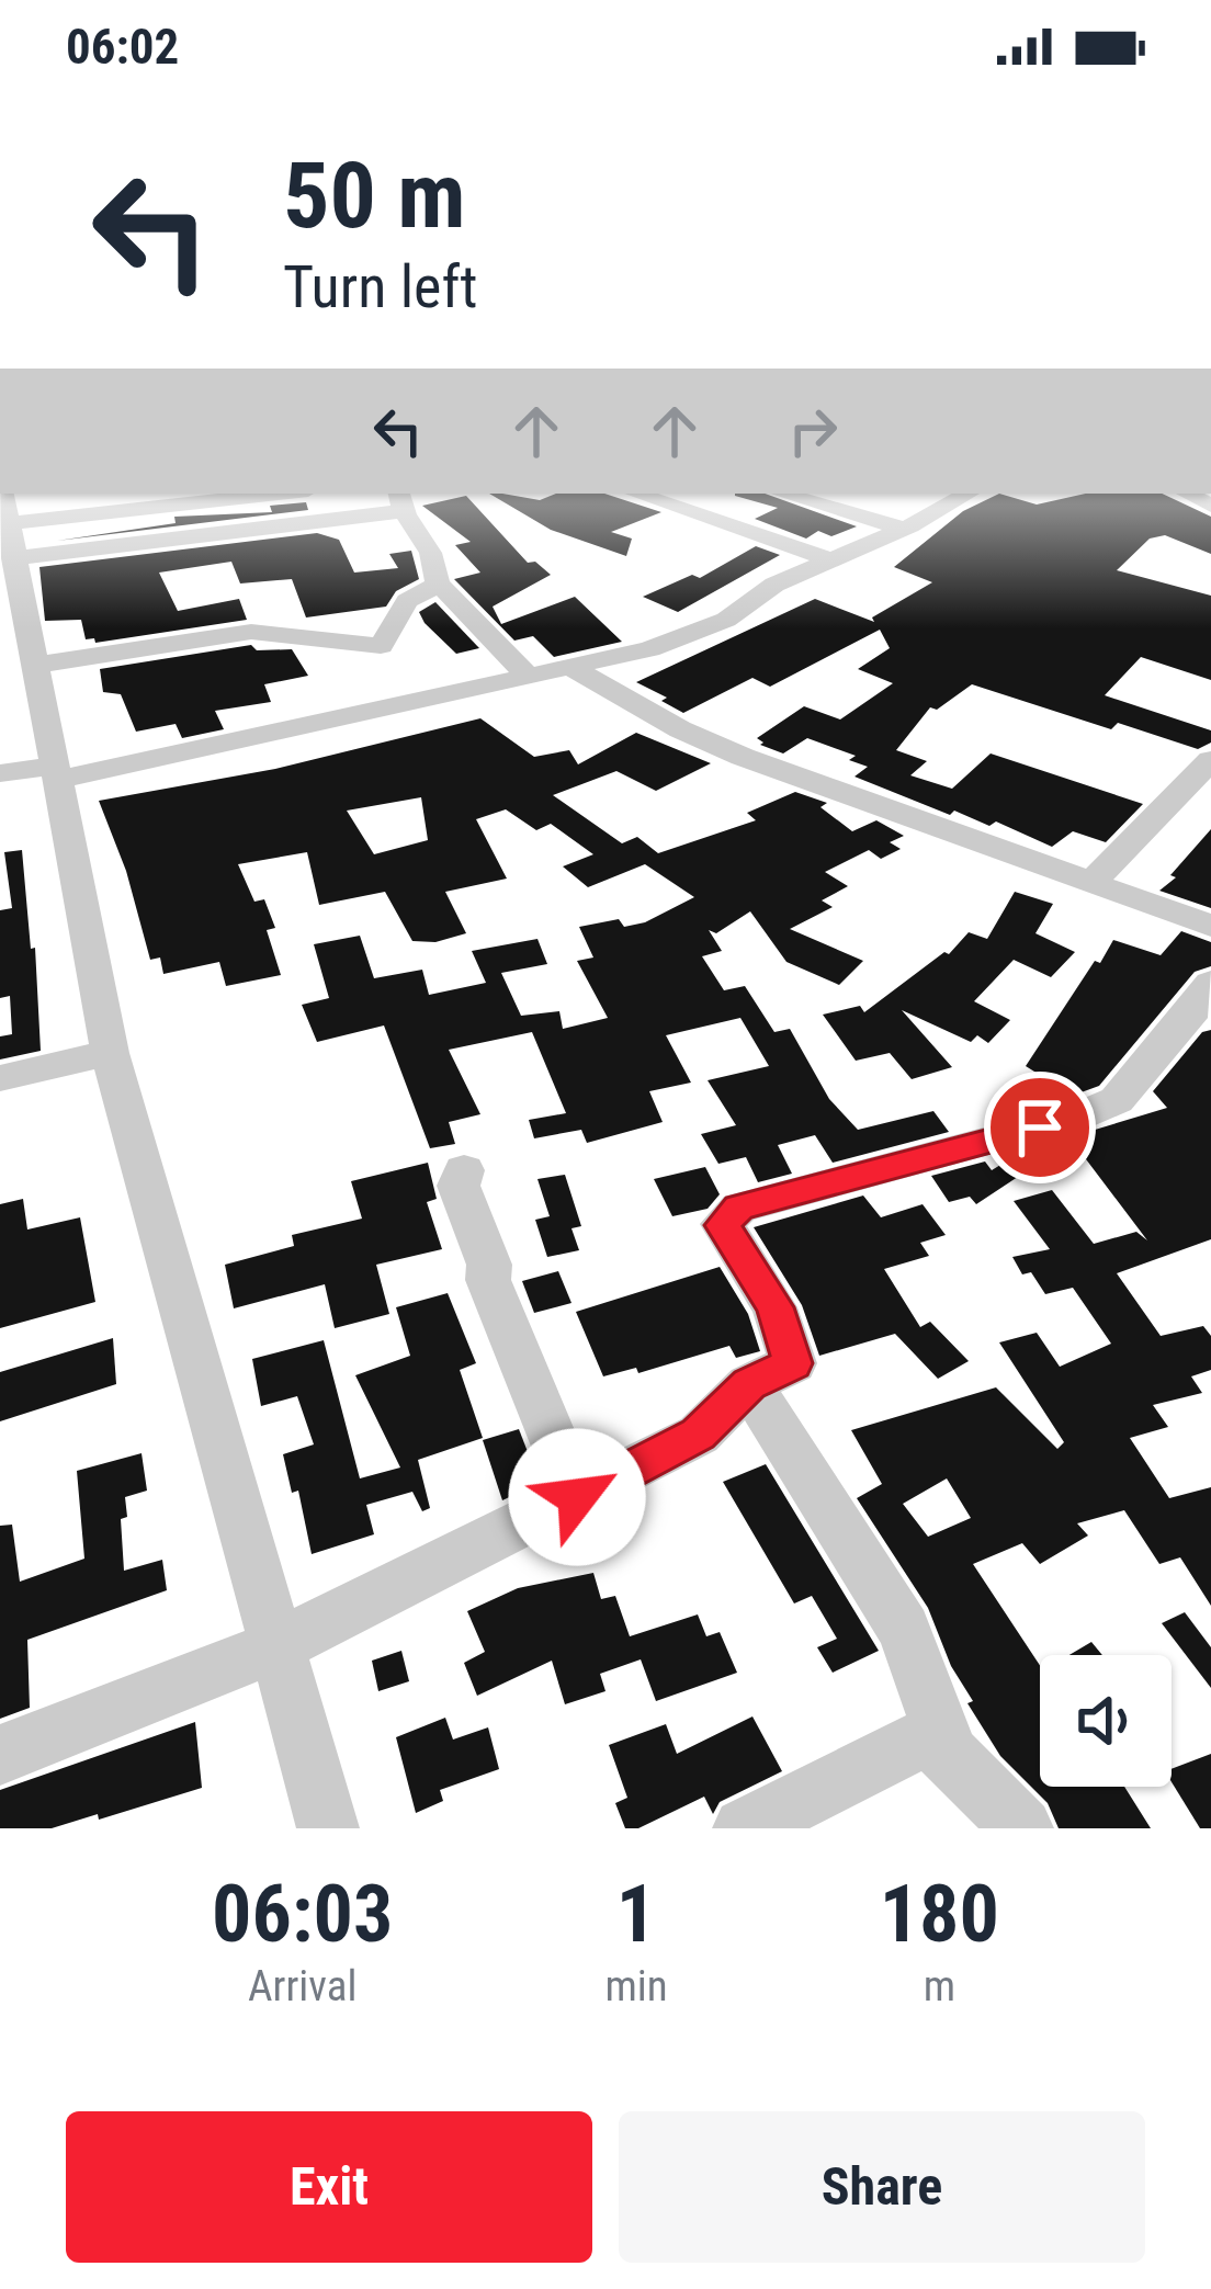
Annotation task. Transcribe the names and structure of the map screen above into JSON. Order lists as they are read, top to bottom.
{
  "page": {
    "status": "06:02",
    "turn": ["50 m", "Turn left"],
    "eta": [
      "06:03",
      "Arrival",
      "1",
      "min",
      "180",
      "m"
    ],
    "buttons": ["Exit", "Share"]
  }
}
